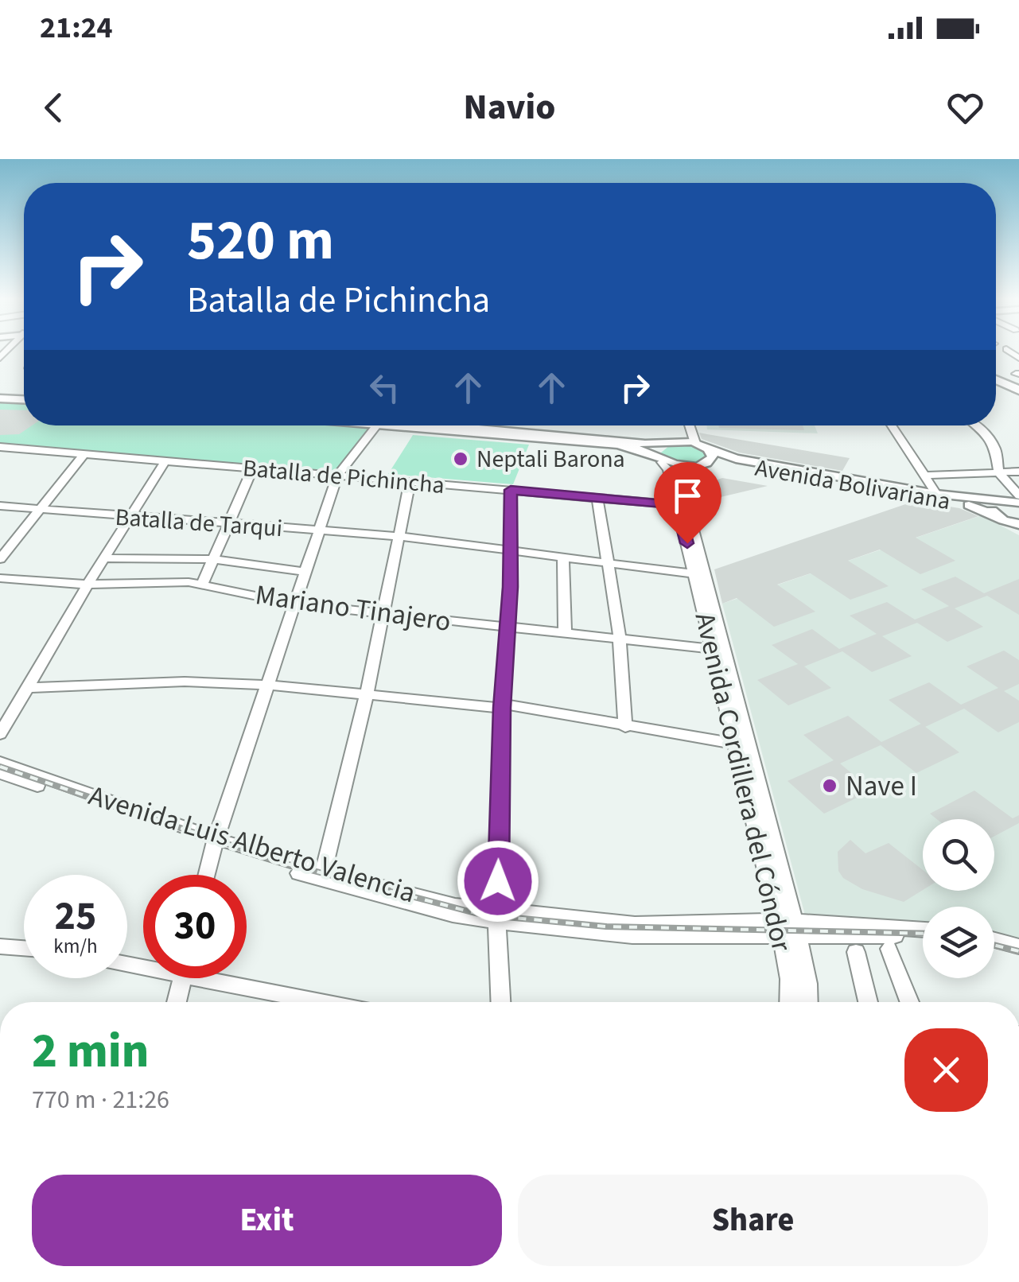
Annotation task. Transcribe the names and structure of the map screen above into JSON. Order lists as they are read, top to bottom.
{
  "streets": {
    "main road": ["Avenida Bolivariana"],
    "street": [
      "Batalla de Pichincha",
      "Batalla de Tarqui",
      "Mariano Tinajero",
      "Avenida Cordillera del Cóndor",
      "Avenida Luis Alberto Valencia"
    ]
  },
  "crossings": [
    ["Batalla de Pichincha", "Avenida Cordillera del Cóndor"],
    ["Avenida Bolivariana", "Avenida Cordillera del Cóndor"],
    ["Mariano Tinajero", "Avenida Cordillera del Cóndor"],
    ["Avenida Cordillera del Cóndor", "Avenida Luis Alberto Valencia"]
  ],
  "places": ["Neptali Barona", "Nave I"],
  "page": {
    "status": "21:24",
    "header": "Navio",
    "turn": ["520 m", "Batalla de Pichincha"],
    "speed": "25 km/h",
    "limit": "30",
    "heading": ["2 min", "770 m · 21:26"],
    "buttons": ["Exit", "Share"]
  }
}
